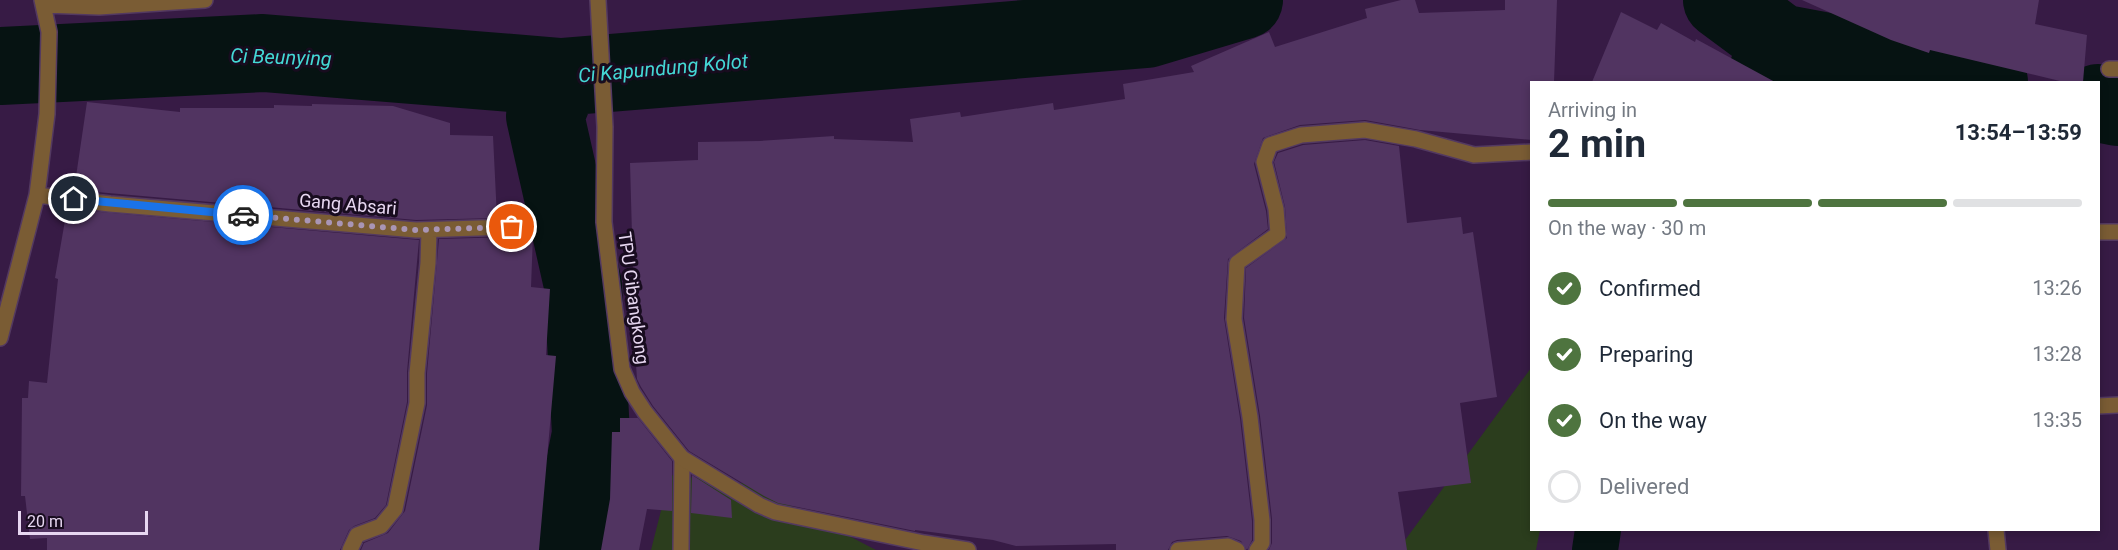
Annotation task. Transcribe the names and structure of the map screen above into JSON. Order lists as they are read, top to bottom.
{
  "streets": {
    "street": ["Gang Absari", "TPU Cibangkong"]
  },
  "water": ["Ci Beunying", "Ci Kapundung Kolot"],
  "scale_bar": "20 m",
  "page": {
    "heading": ["2 min", "Arriving in", "13:54–13:59"],
    "bar": "On the way · 30 m",
    "list": [
      ["Confirmed", "13:26"],
      ["Preparing", "13:28"],
      ["On the way", "13:35"],
      "Delivered"
    ],
    "scale": "20 m"
  }
}
